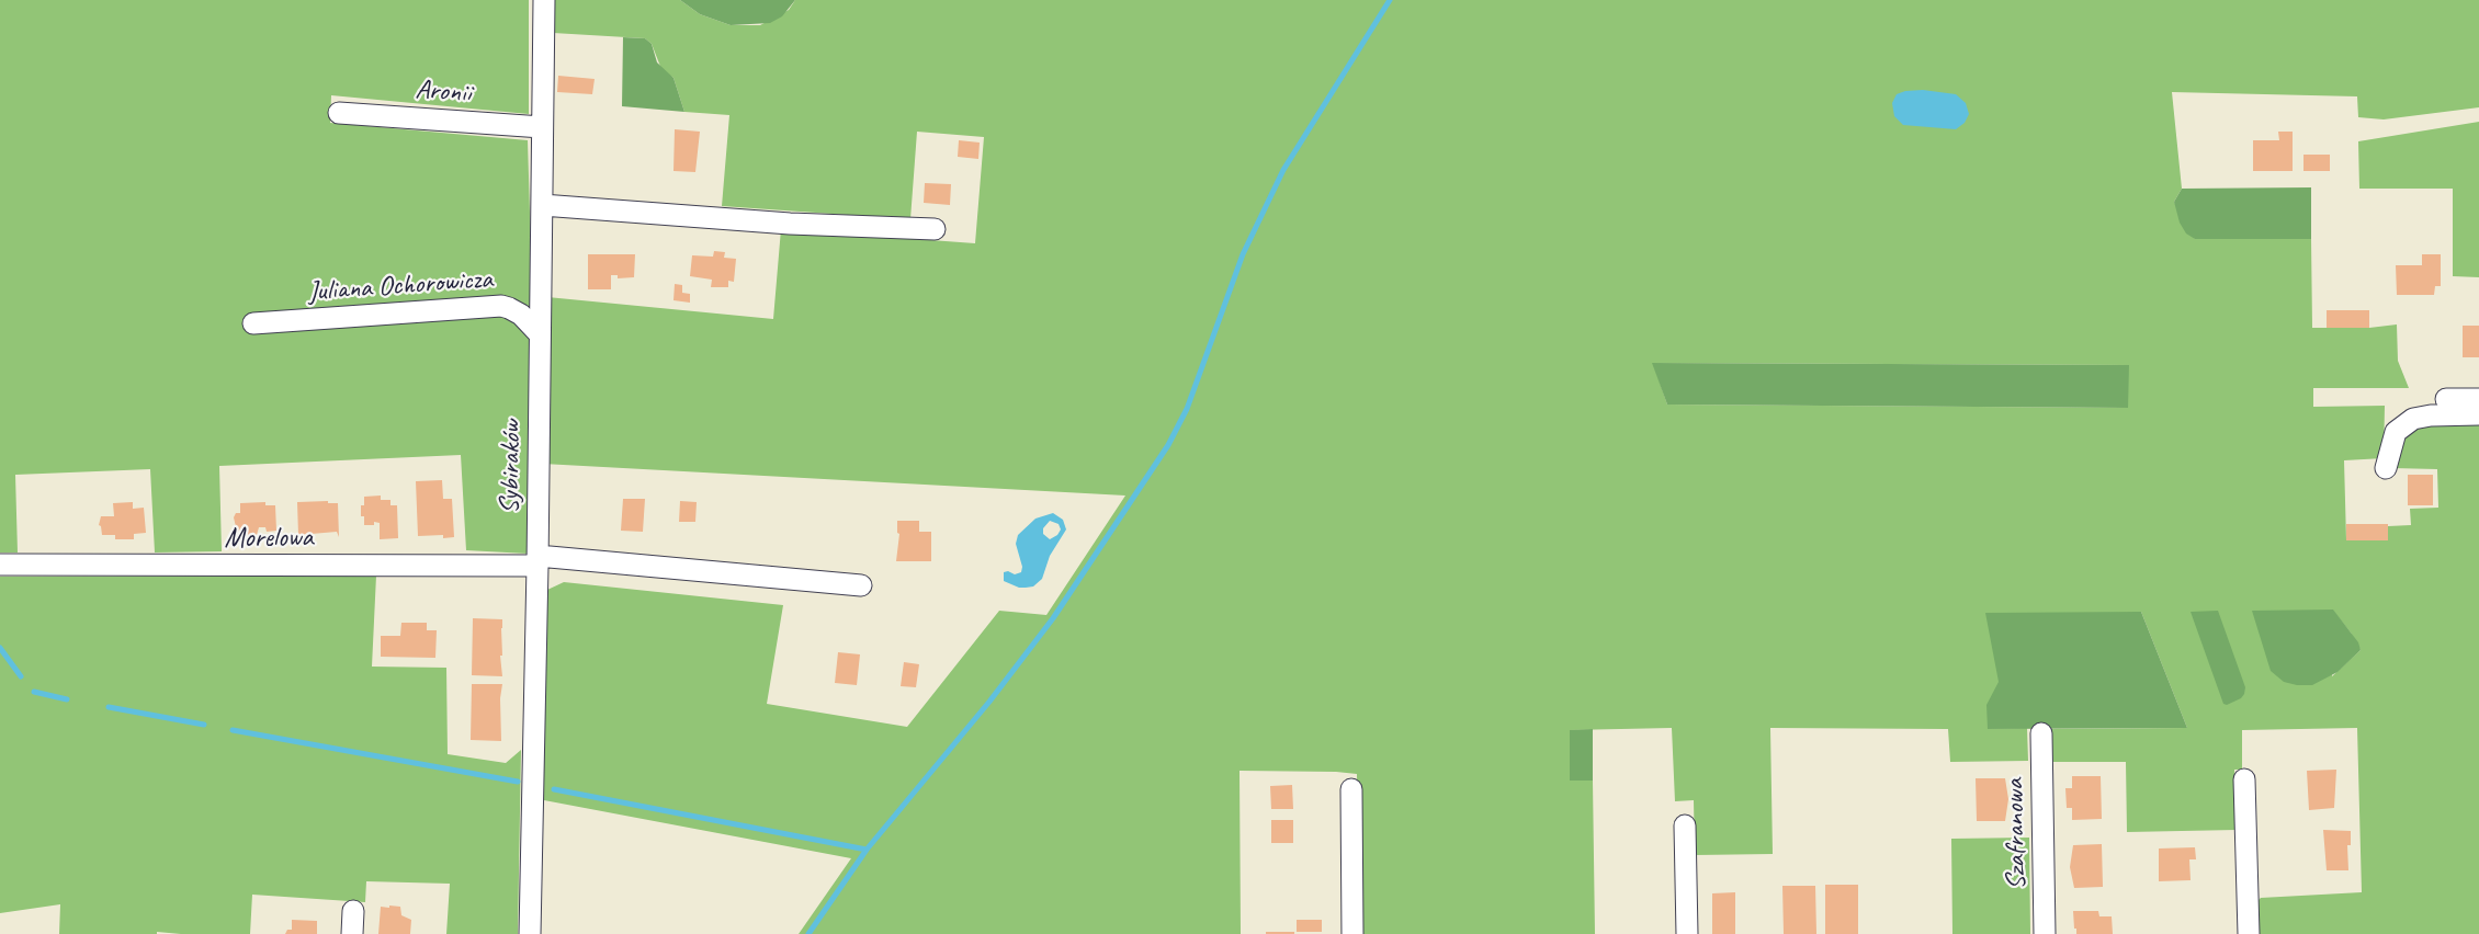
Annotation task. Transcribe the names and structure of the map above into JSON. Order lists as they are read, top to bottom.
{
  "streets": {
    "street": [
      "Aronii",
      "Juliana Ochorowicza",
      "Sybiraków",
      "Morelowa",
      "Szafranowa"
    ]
  },
  "crossings": [
    ["Aronii", "Sybiraków"],
    ["Juliana Ochorowicza", "Sybiraków"],
    ["Sybiraków", "Morelowa"]
  ]
}
